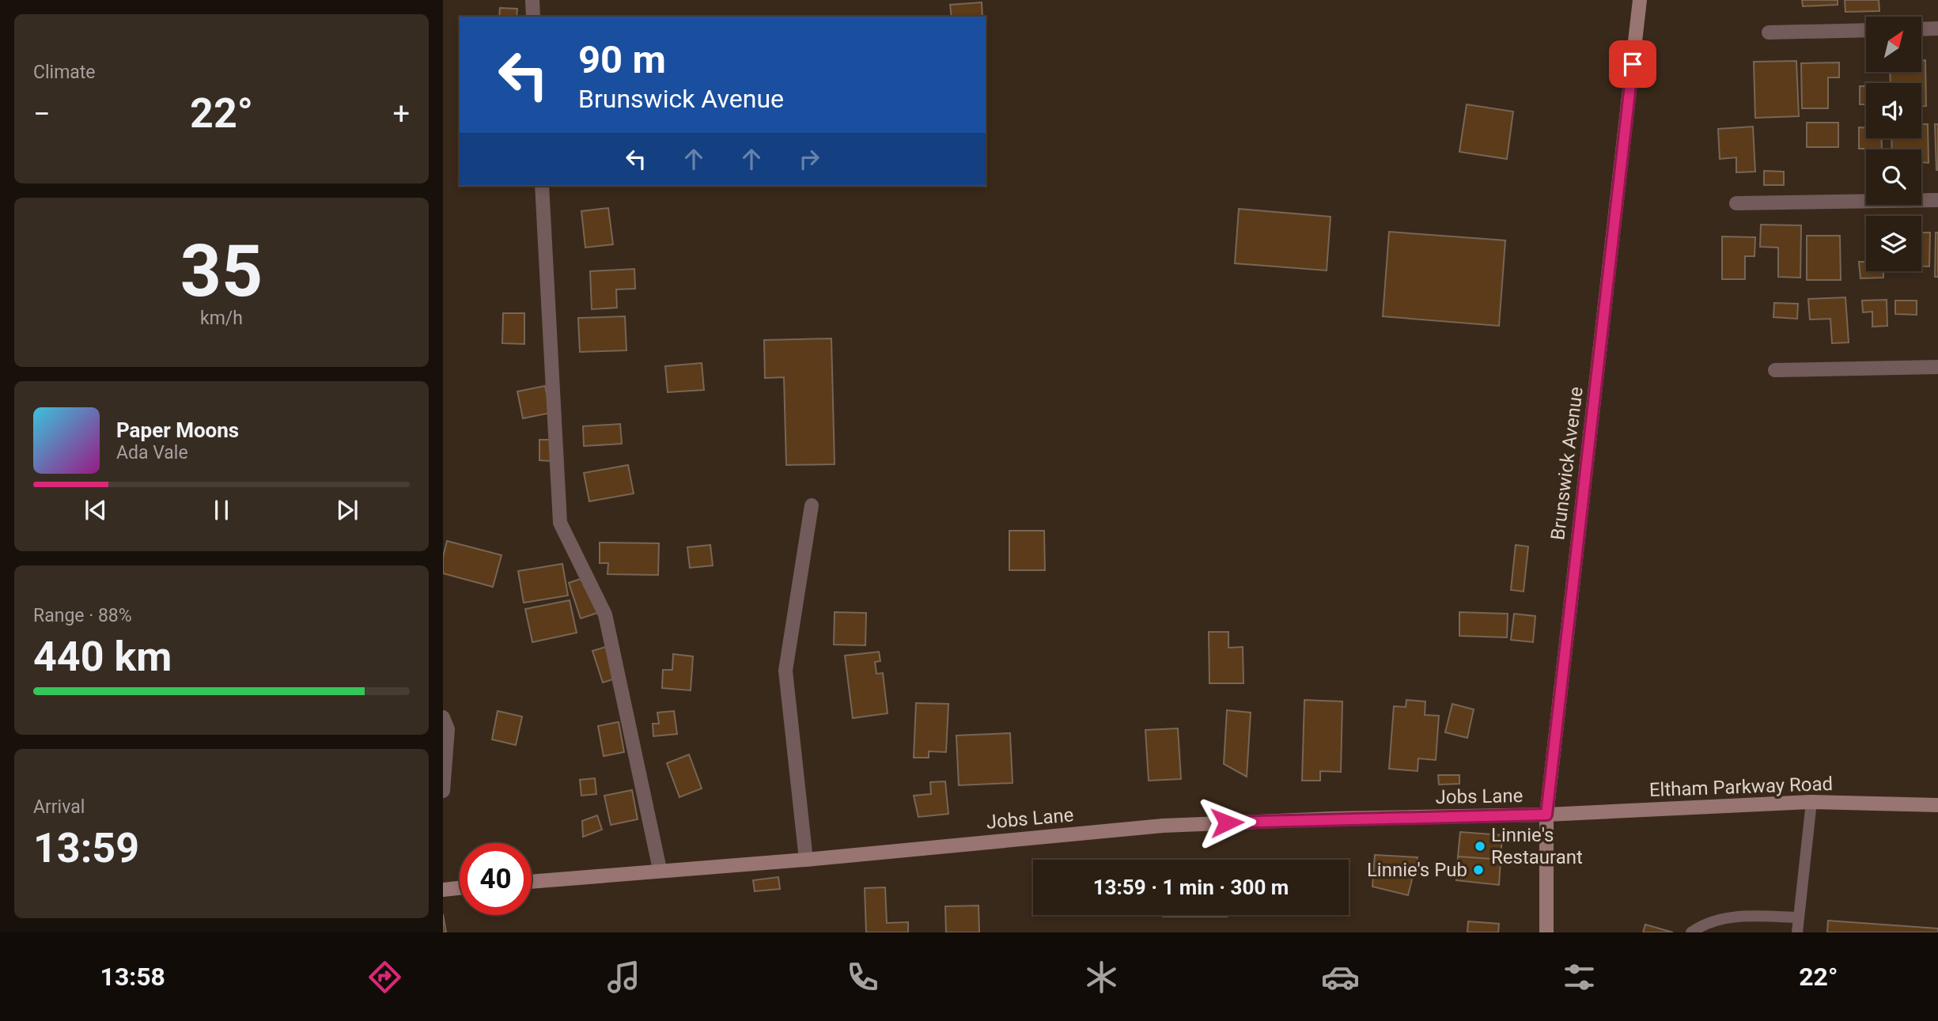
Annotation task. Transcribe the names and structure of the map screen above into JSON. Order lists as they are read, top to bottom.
{
  "streets": {
    "street": ["Brunswick Avenue", "Eltham Parkway Road", "Jobs Lane"]
  },
  "crossings": [
    ["Brunswick Avenue", "Eltham Parkway Road"],
    ["Brunswick Avenue", "Jobs Lane"],
    ["Eltham Parkway Road", "Jobs Lane"]
  ],
  "places": ["Linnie's Restaurant", "Linnie's Pub"],
  "north": "top right",
  "page": {
    "tile": [
      "Climate",
      ["35", "km/h"],
      ["Range · 88%", "440 km"],
      ["Arrival", "13:59"]
    ],
    "turn": ["90 m", "Brunswick Avenue"],
    "heat": ["−", "22°", "+"],
    "song": ["Paper Moons", "Ada Vale"],
    "limit": "40",
    "trip": "13:59 · 1 min · 300 m",
    "tabs": ["13:58", "22°"]
  }
}
